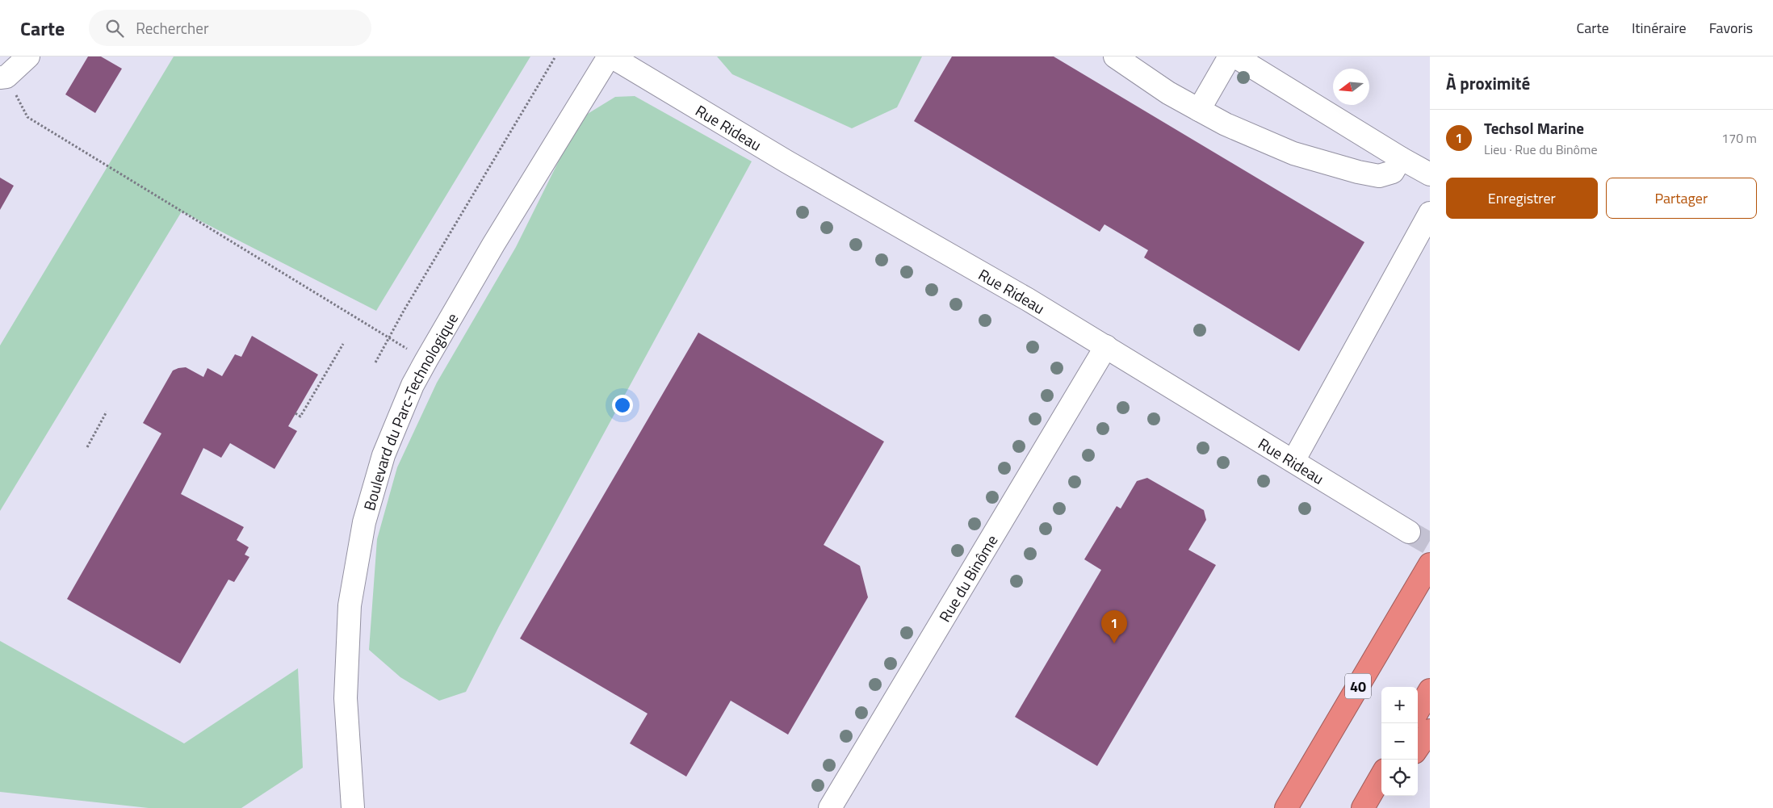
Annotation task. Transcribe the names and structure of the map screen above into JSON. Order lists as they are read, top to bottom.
{
  "streets": {
    "highway": ["40"],
    "street": ["Rue Rideau", "Boulevard du Parc-Technologique", "Rue du Binôme"]
  },
  "crossings": [
    ["Rue Rideau", "Boulevard du Parc-Technologique"],
    ["Rue Rideau", "Rue du Binôme"]
  ],
  "north": "left",
  "page": {
    "header": "Carte",
    "search": "Rechercher",
    "nav": ["Carte", "Itinéraire", "Favoris"],
    "heading": "À proximité",
    "list": [
      {
        "mark": "1",
        "name": "Techsol Marine",
        "note": "Lieu · Rue du Binôme",
        "value": "170 m"
      }
    ],
    "buttons": ["Enregistrer", "Partager"],
    "pins": "1",
    "map_buttons": ["+", "−"]
  }
}
